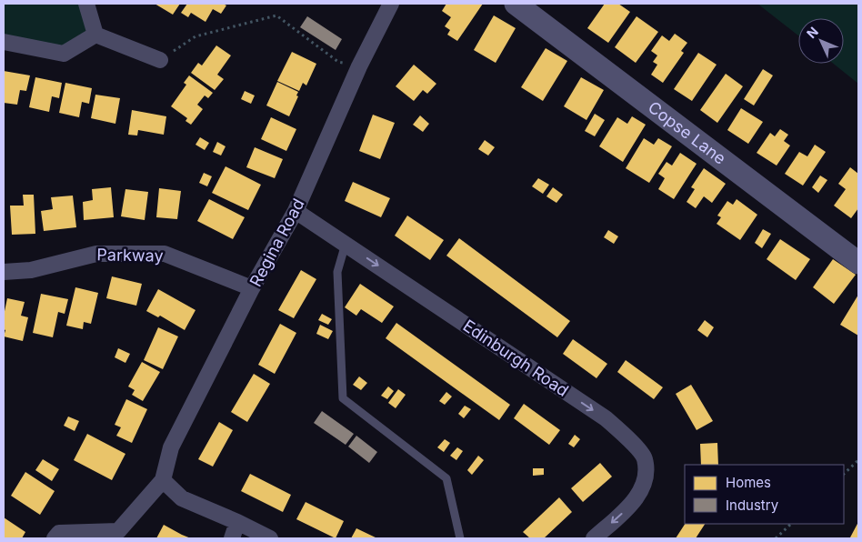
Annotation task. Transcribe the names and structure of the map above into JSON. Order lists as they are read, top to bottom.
{
  "streets": {
    "street": [
      "Copse Lane",
      "Regina Road",
      "Parkway",
      "Edinburgh Road"
    ]
  },
  "crossings": [
    ["Regina Road", "Parkway"],
    ["Regina Road", "Edinburgh Road"]
  ],
  "one_way": ["Edinburgh Road"],
  "legend": ["Homes", "Industry"],
  "north": "top left"
}
